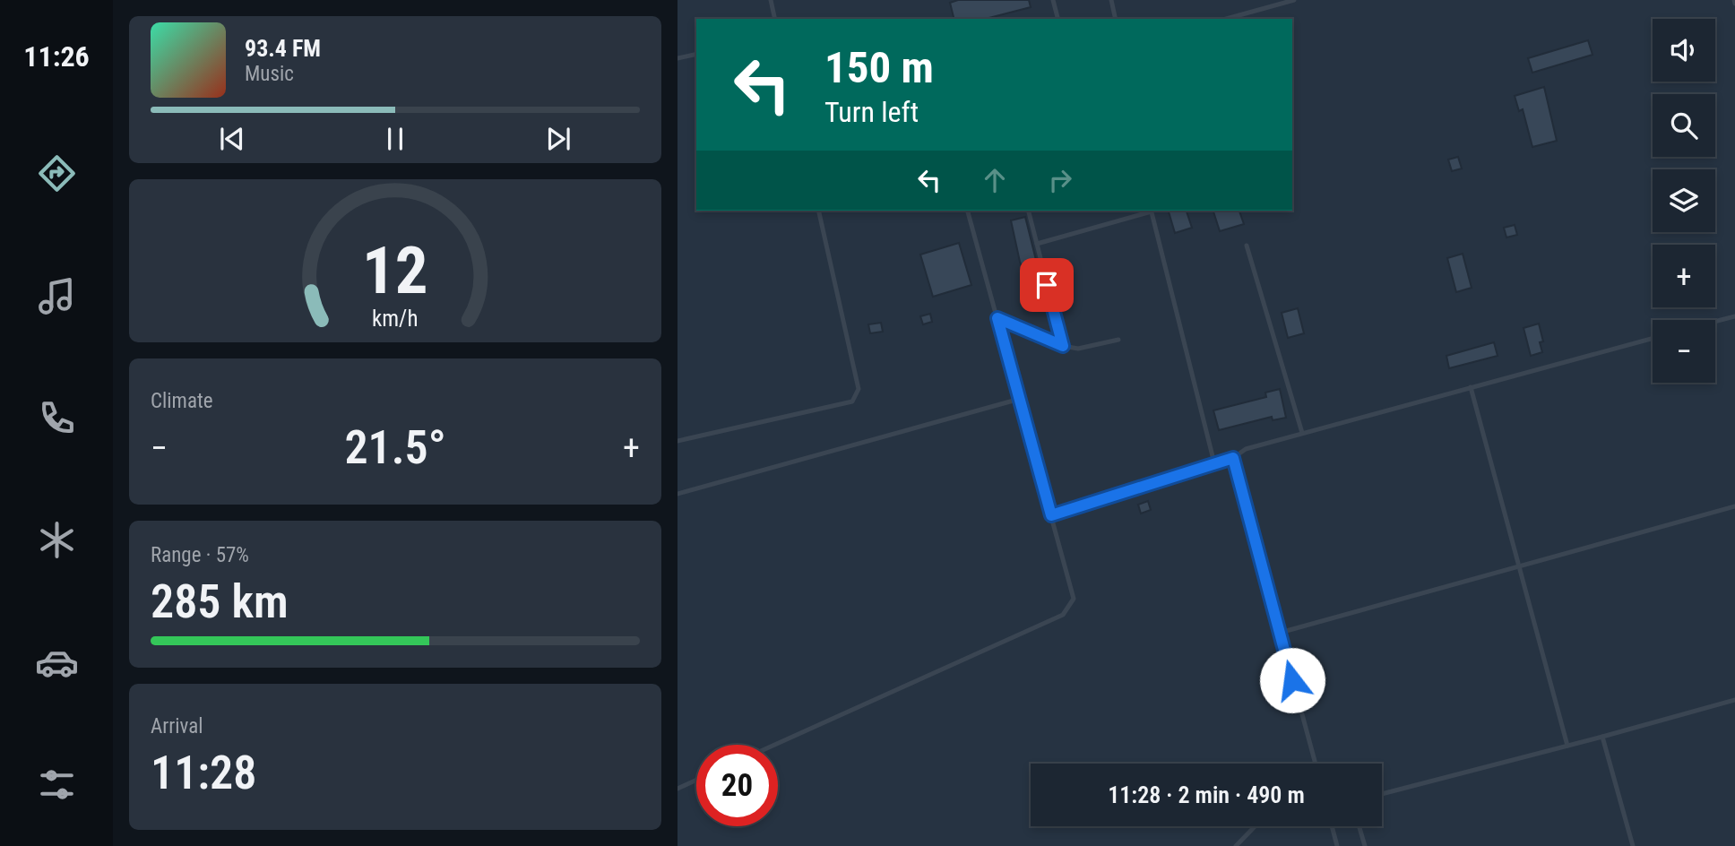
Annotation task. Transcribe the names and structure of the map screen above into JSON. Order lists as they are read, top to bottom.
{
  "page": {
    "tabs": "11:26",
    "map_buttons": ["+", "−"],
    "turn": ["150 m", "Turn left"],
    "song": ["93.4 FM", "Music"],
    "tile": [
      "Climate",
      ["Range · 57%", "285 km"],
      ["Arrival", "11:28"]
    ],
    "heat": ["−", "21.5°", "+"],
    "limit": "20",
    "trip": "11:28 · 2 min · 490 m",
    "gauge": ["12", "km/h"]
  }
}
